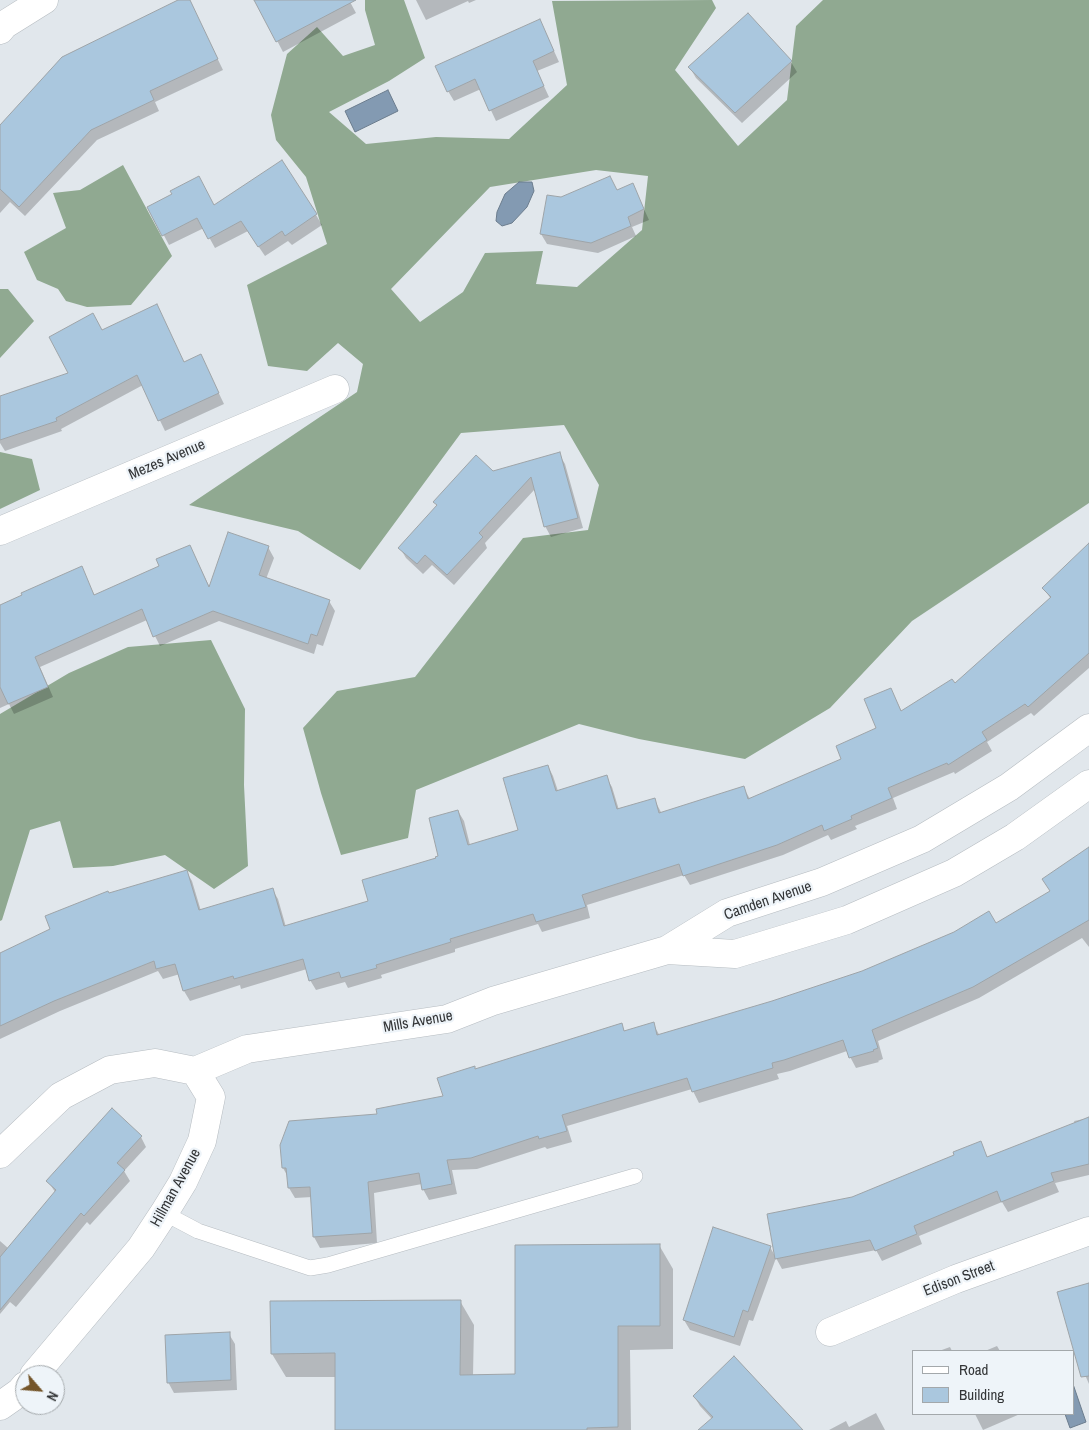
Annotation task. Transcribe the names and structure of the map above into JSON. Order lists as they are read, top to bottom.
{
  "streets": {
    "street": [
      "Mezes Avenue",
      "Camden Avenue",
      "Mills Avenue",
      "Hillman Avenue",
      "Edison Street"
    ]
  },
  "crossings": [
    ["Camden Avenue", "Mills Avenue"],
    ["Mills Avenue", "Hillman Avenue"]
  ],
  "legend": ["Road", "Building"],
  "north": "bottom right"
}
